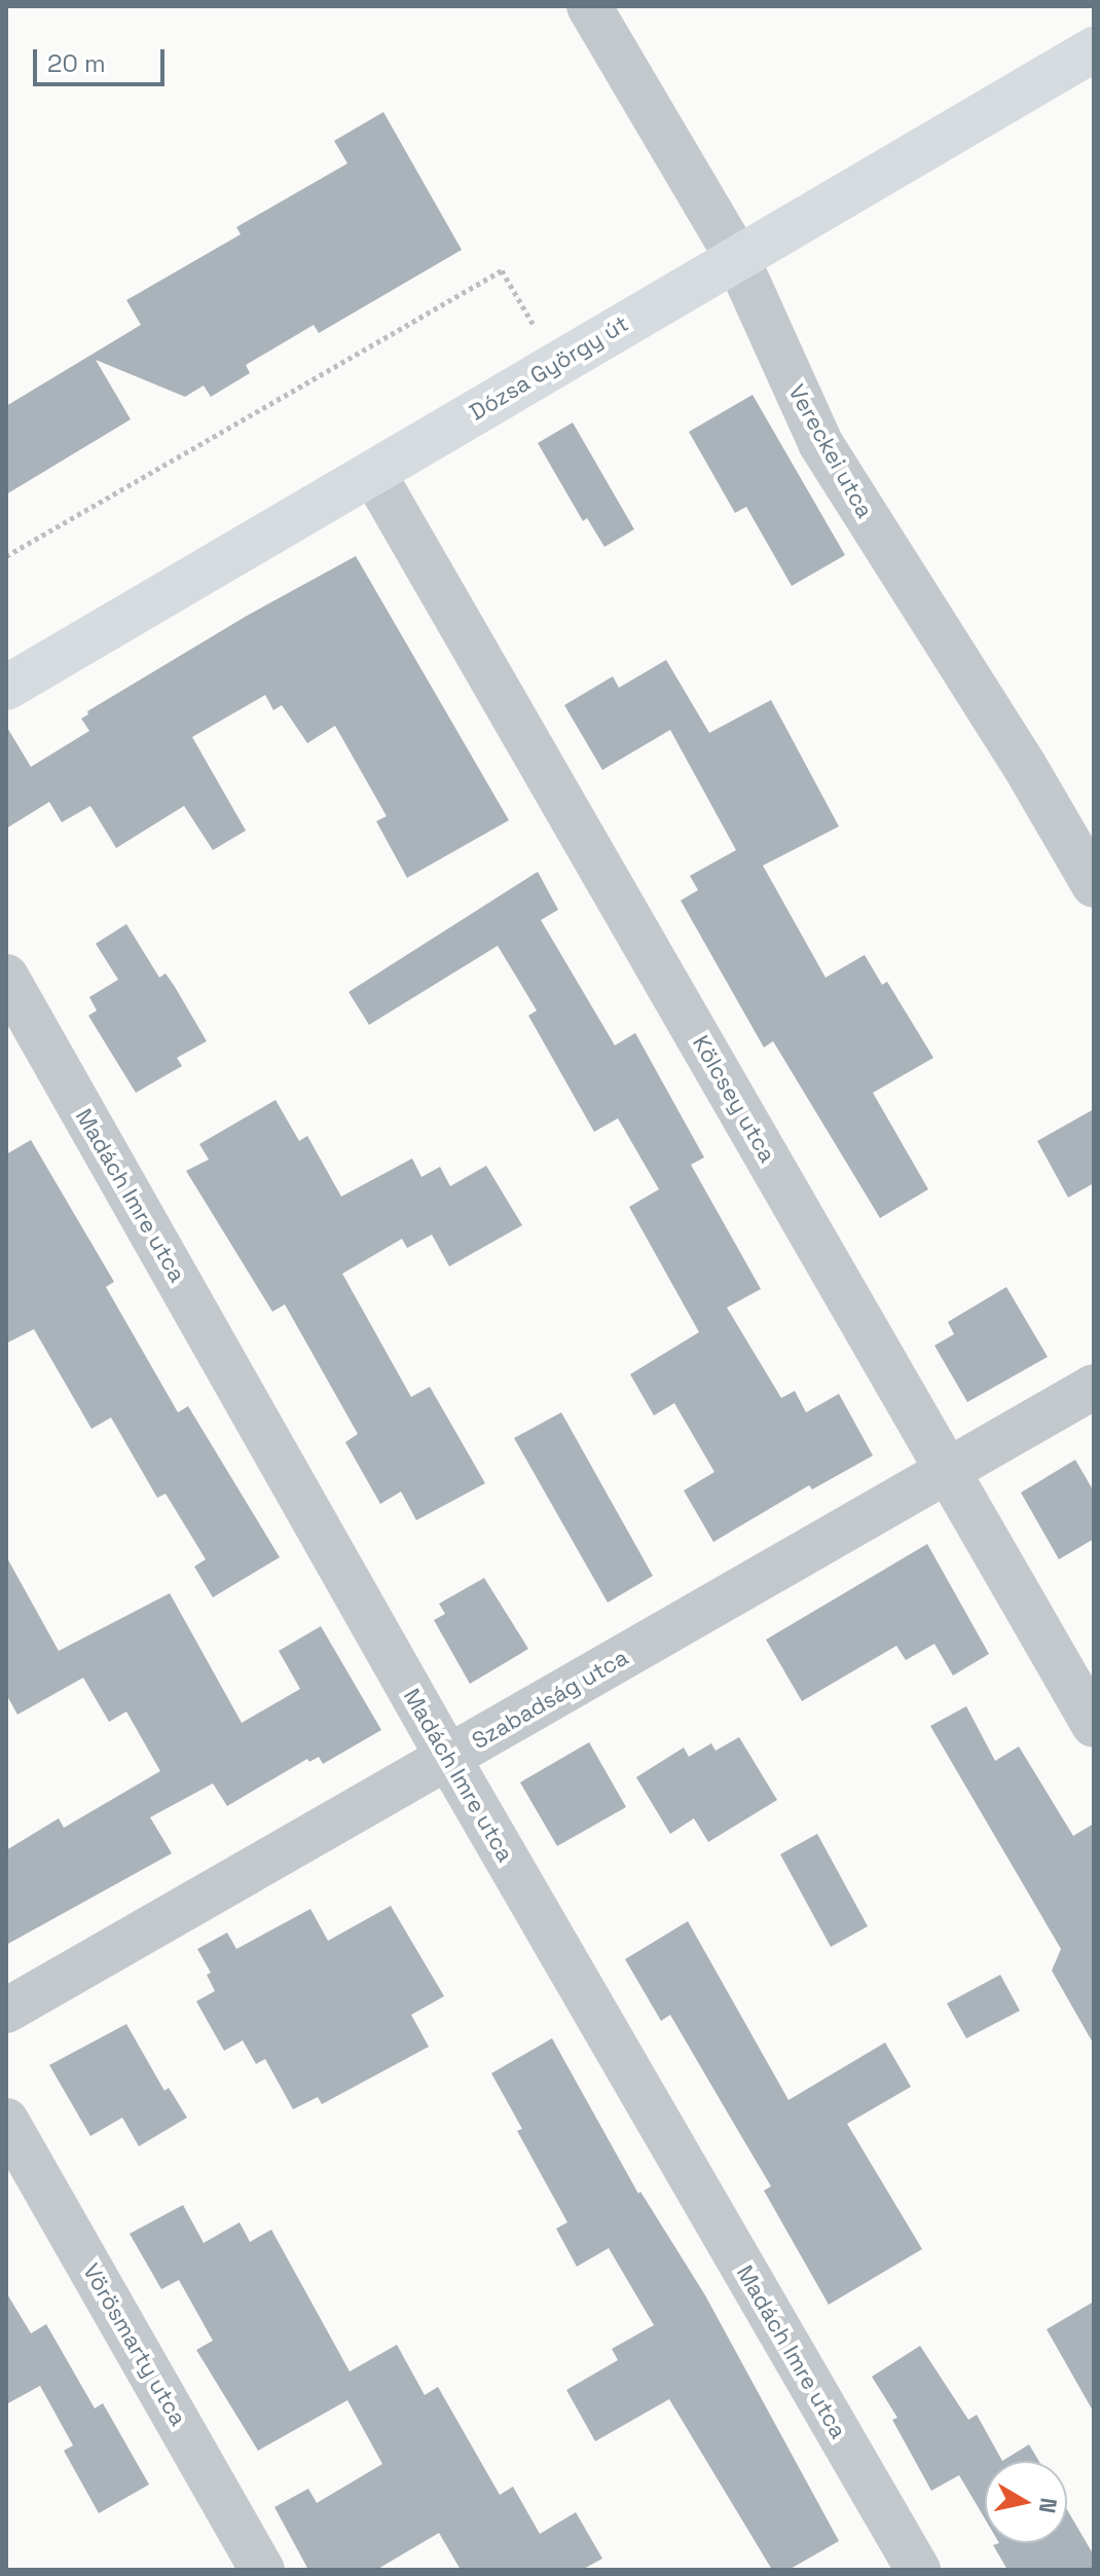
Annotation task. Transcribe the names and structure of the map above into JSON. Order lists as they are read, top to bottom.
{
  "streets": {
    "street": [
      "Dózsa György út",
      "Vereckei utca",
      "Kölcsey utca",
      "Madách Imre utca",
      "Szabadság utca",
      "Vörösmarty utca"
    ]
  },
  "crossings": [
    ["Dózsa György út", "Vereckei utca"],
    ["Dózsa György út", "Kölcsey utca"],
    ["Kölcsey utca", "Szabadság utca"],
    ["Madách Imre utca", "Szabadság utca"]
  ],
  "scale_bar": "20 m",
  "north": "right"
}
